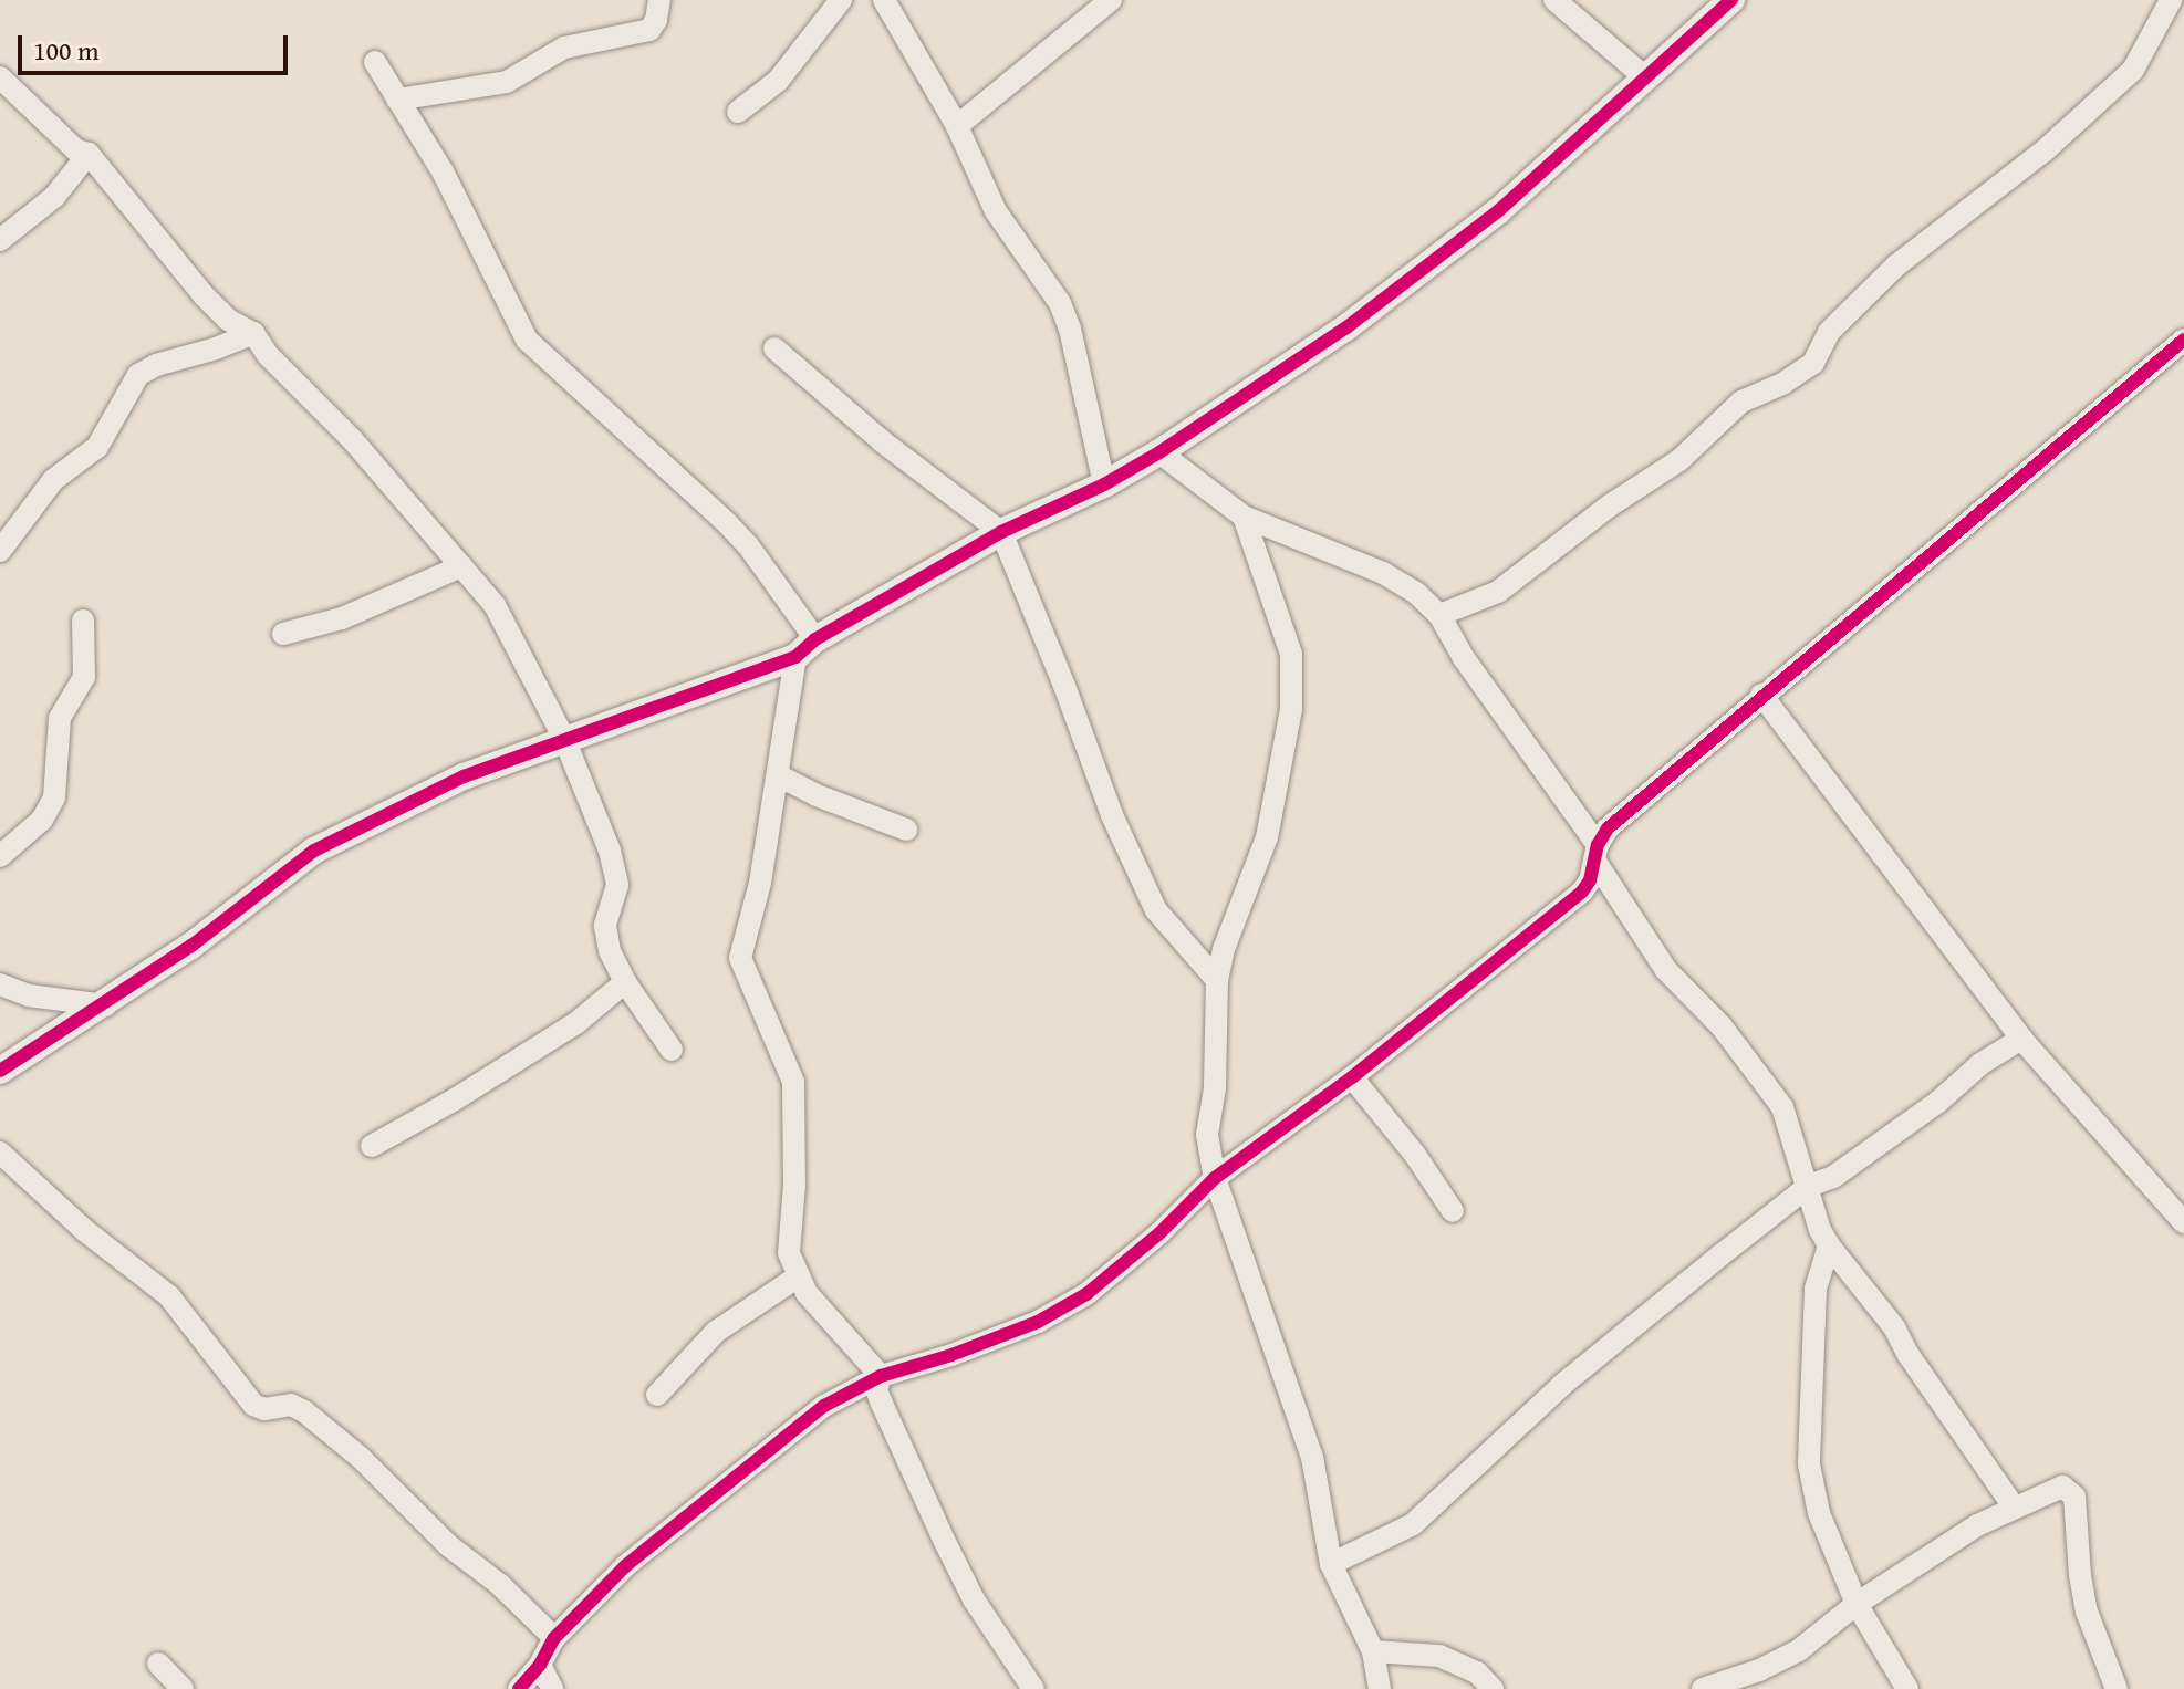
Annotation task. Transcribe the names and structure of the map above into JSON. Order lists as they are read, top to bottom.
{
  "scale_bar": "100 m"
}
